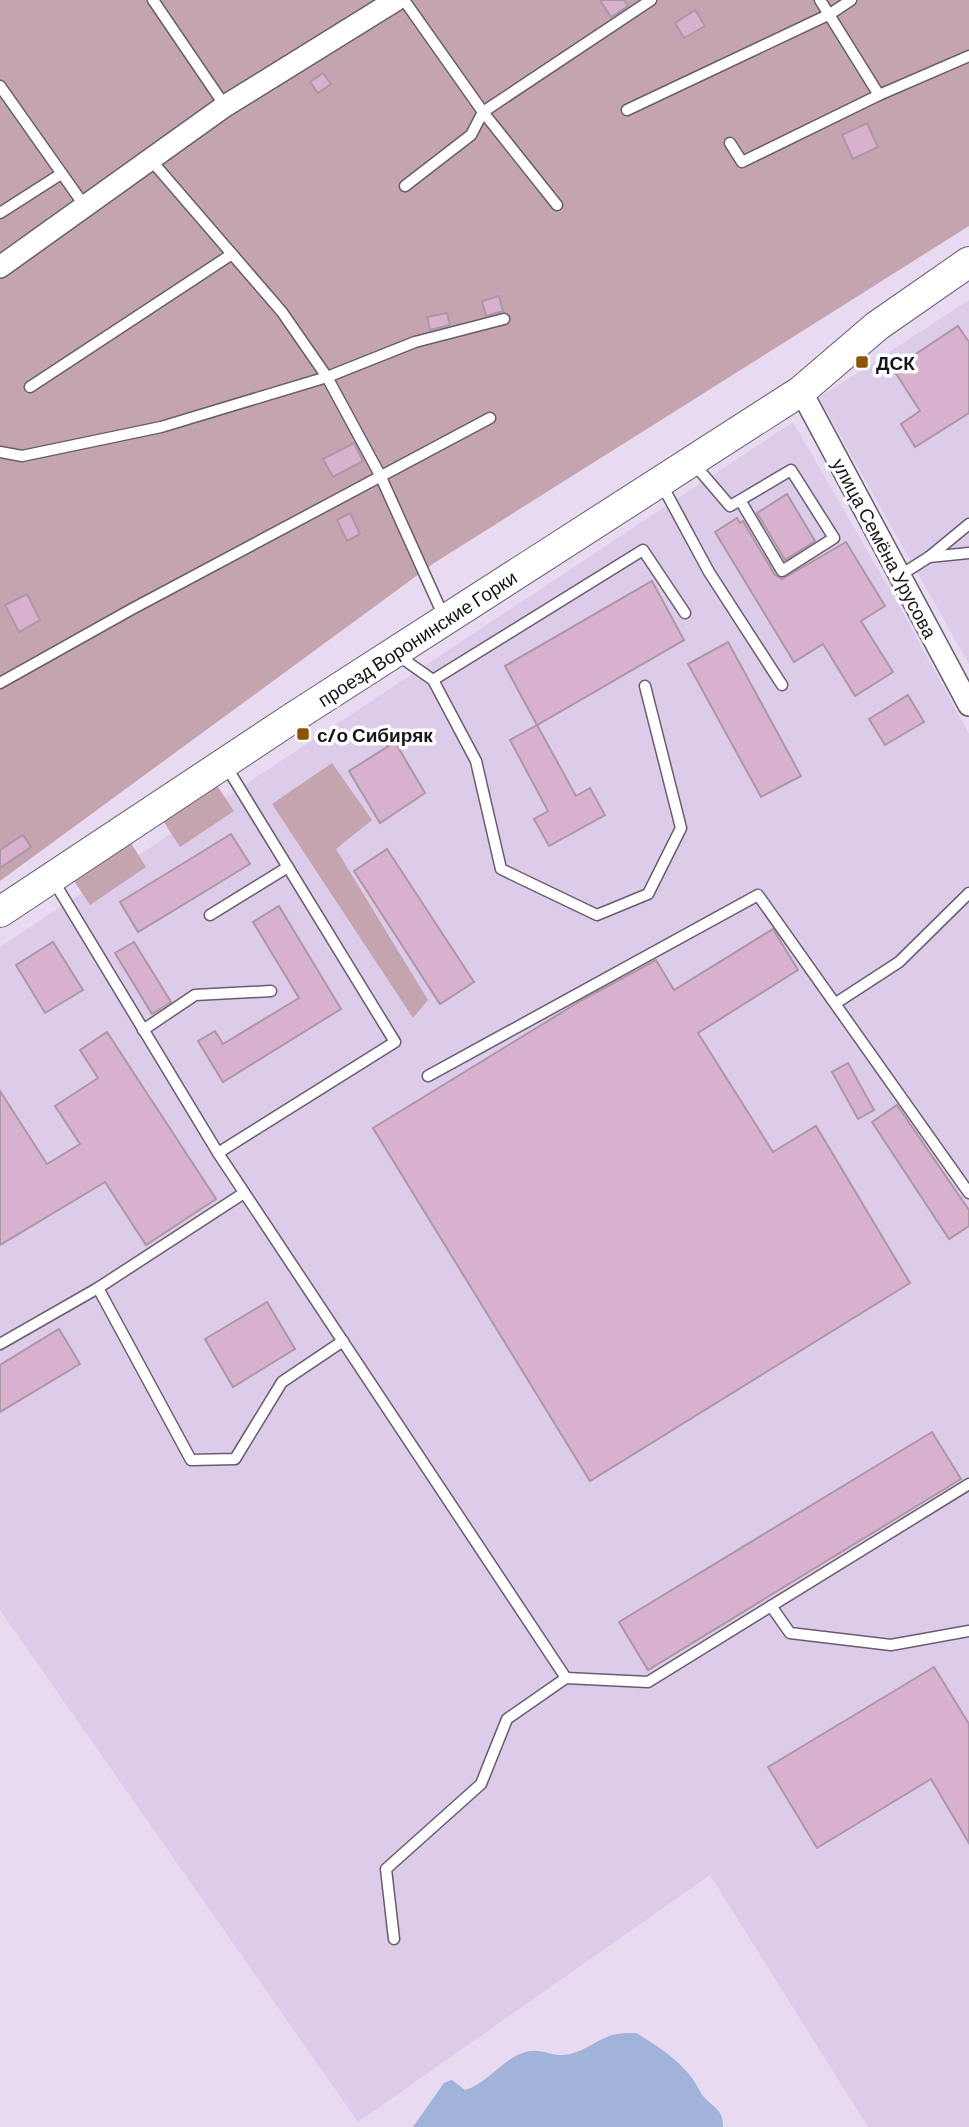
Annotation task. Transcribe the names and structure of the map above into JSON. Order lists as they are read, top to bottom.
{
  "streets": {
    "street": ["улица Семёна Урусова", "проезд Воронинские Горки"]
  },
  "crossings": [
    ["улица Семёна Урусова", "проезд Воронинские Горки"]
  ],
  "places": {
    "transit": ["ДСК", "с/о Сибиряк"]
  }
}
